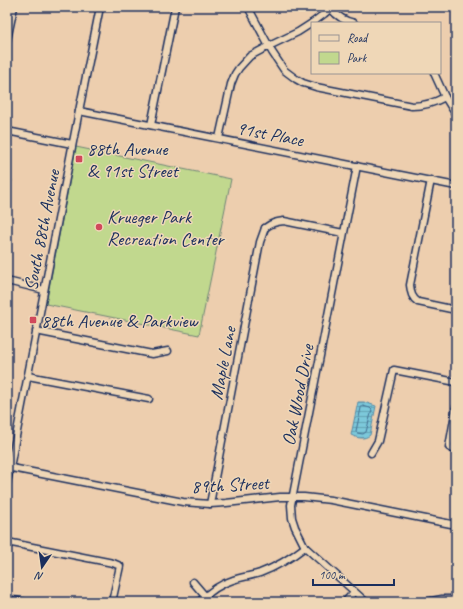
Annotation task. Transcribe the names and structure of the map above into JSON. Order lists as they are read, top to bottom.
{
  "streets": {
    "street": [
      "91st Place",
      "South 88th Avenue",
      "Maple Lane",
      "Oak Wood Drive",
      "89th Street"
    ]
  },
  "crossings": [
    ["91st Place", "South 88th Avenue"],
    ["91st Place", "Oak Wood Drive"],
    ["South 88th Avenue", "89th Street"],
    ["Maple Lane", "Oak Wood Drive"],
    ["Maple Lane", "89th Street"],
    ["Oak Wood Drive", "89th Street"]
  ],
  "places": {
    "transit": ["88th Avenue & 91st Street", "88th Avenue & Parkview"],
    "other": ["Krueger Park Recreation Center"]
  },
  "legend": ["Road", "Park"],
  "scale_bar": "100 m",
  "north": "bottom"
}
